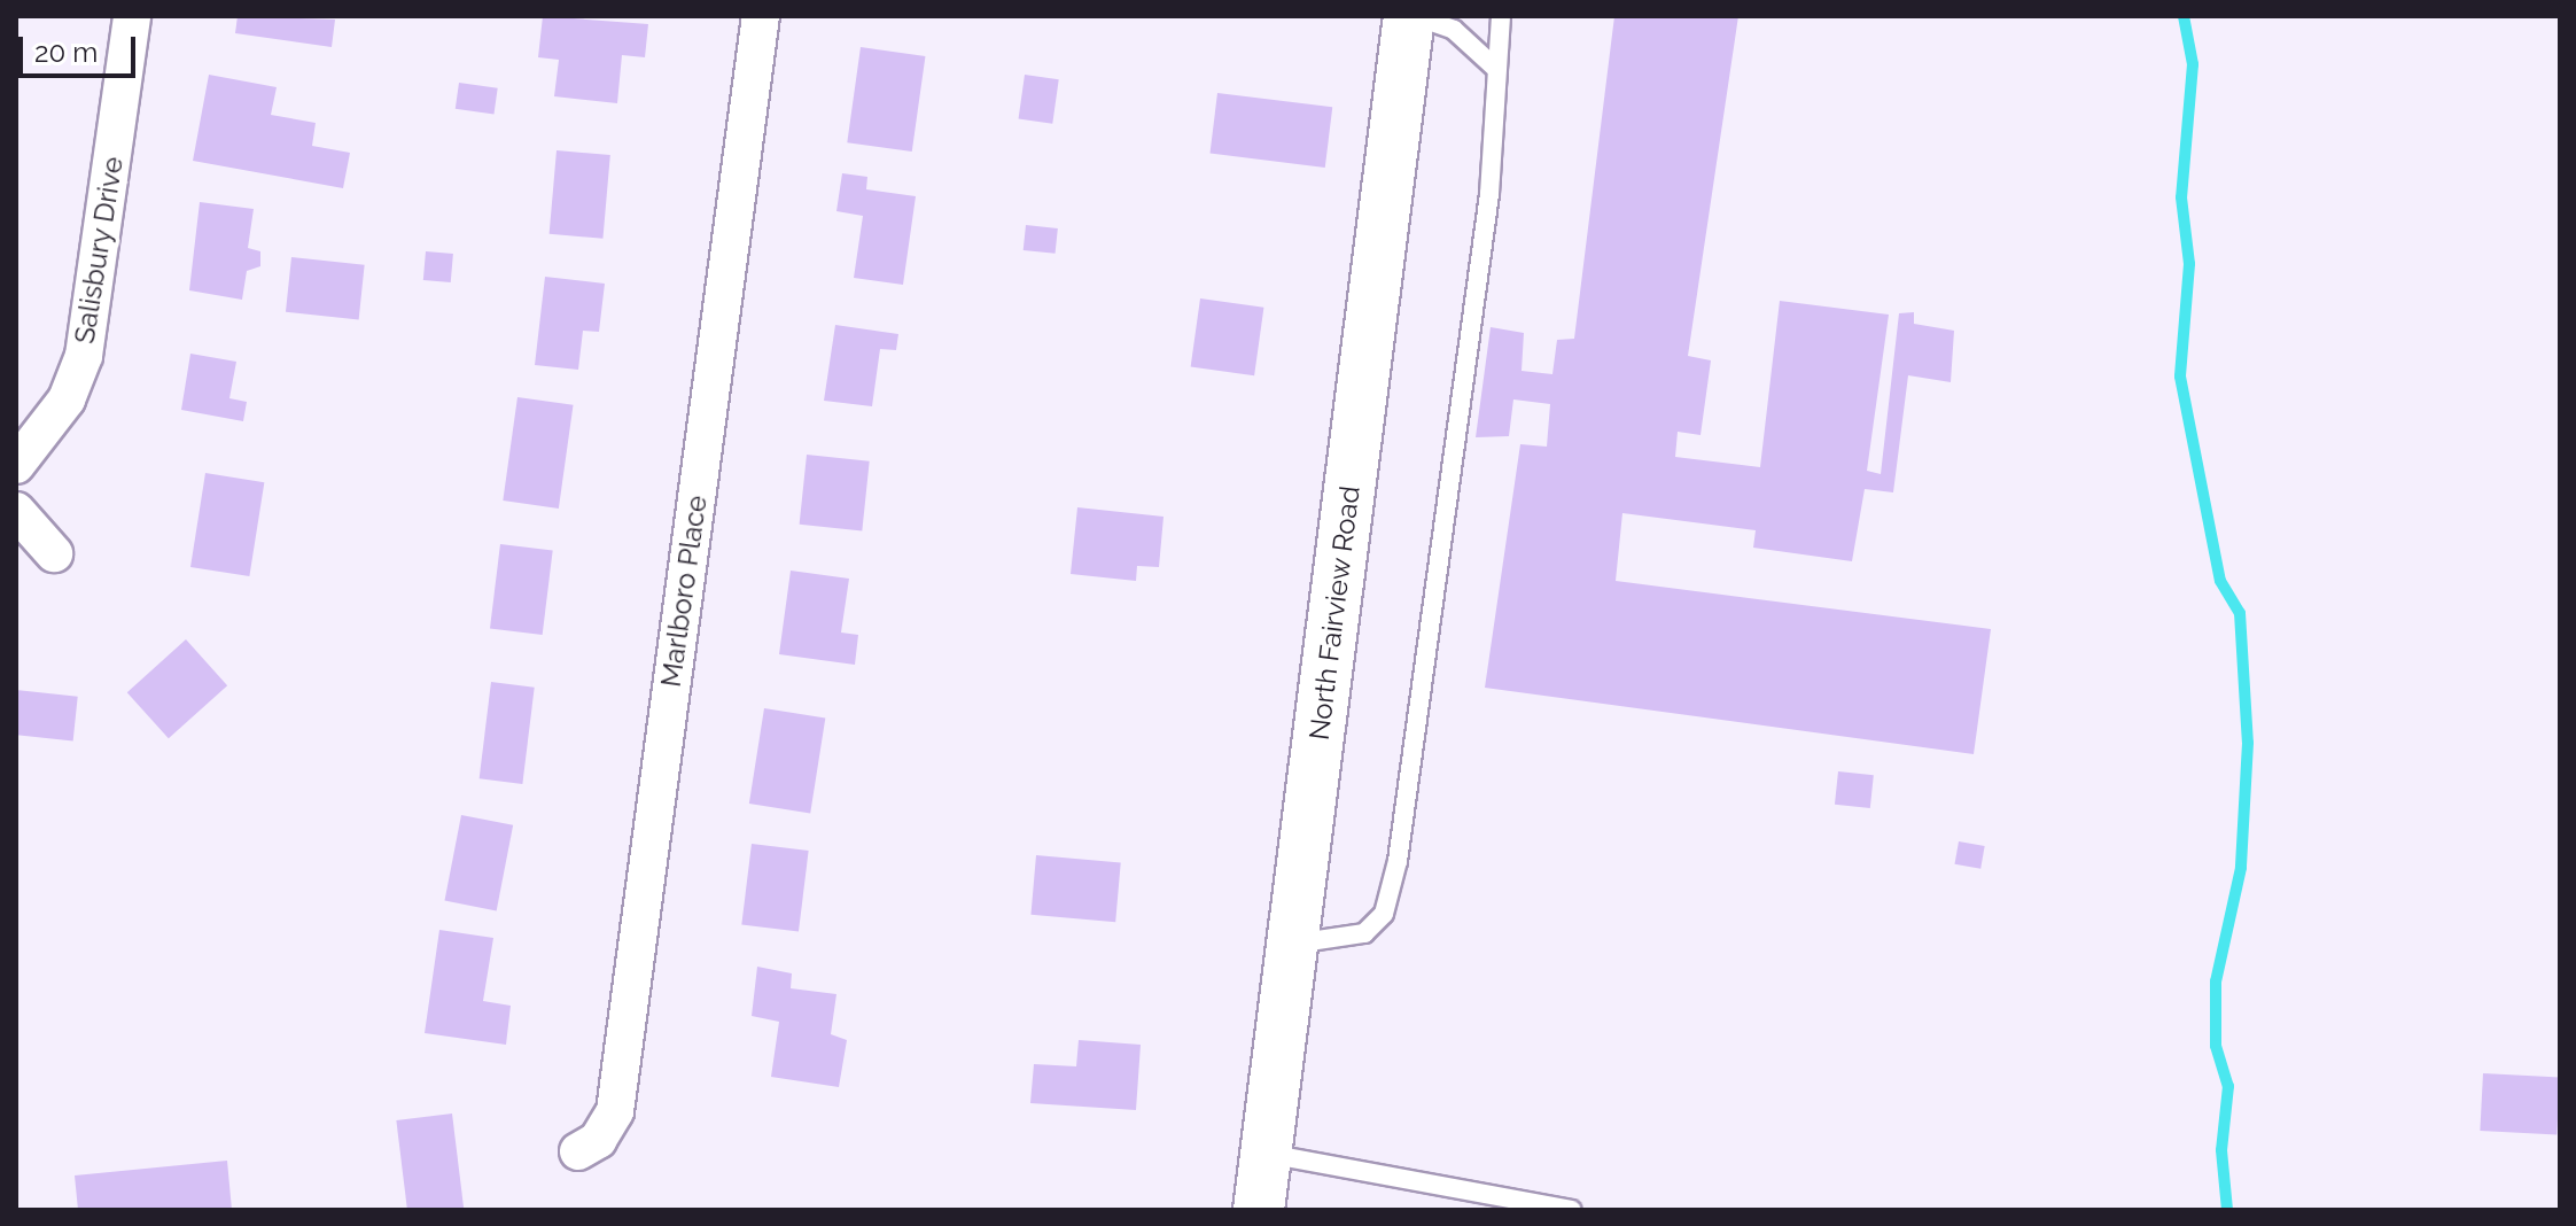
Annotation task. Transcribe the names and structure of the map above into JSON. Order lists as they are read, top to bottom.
{
  "streets": {
    "main road": ["North Fairview Road"],
    "street": ["Salisbury Drive", "Marlboro Place"]
  },
  "scale_bar": "20 m"
}
